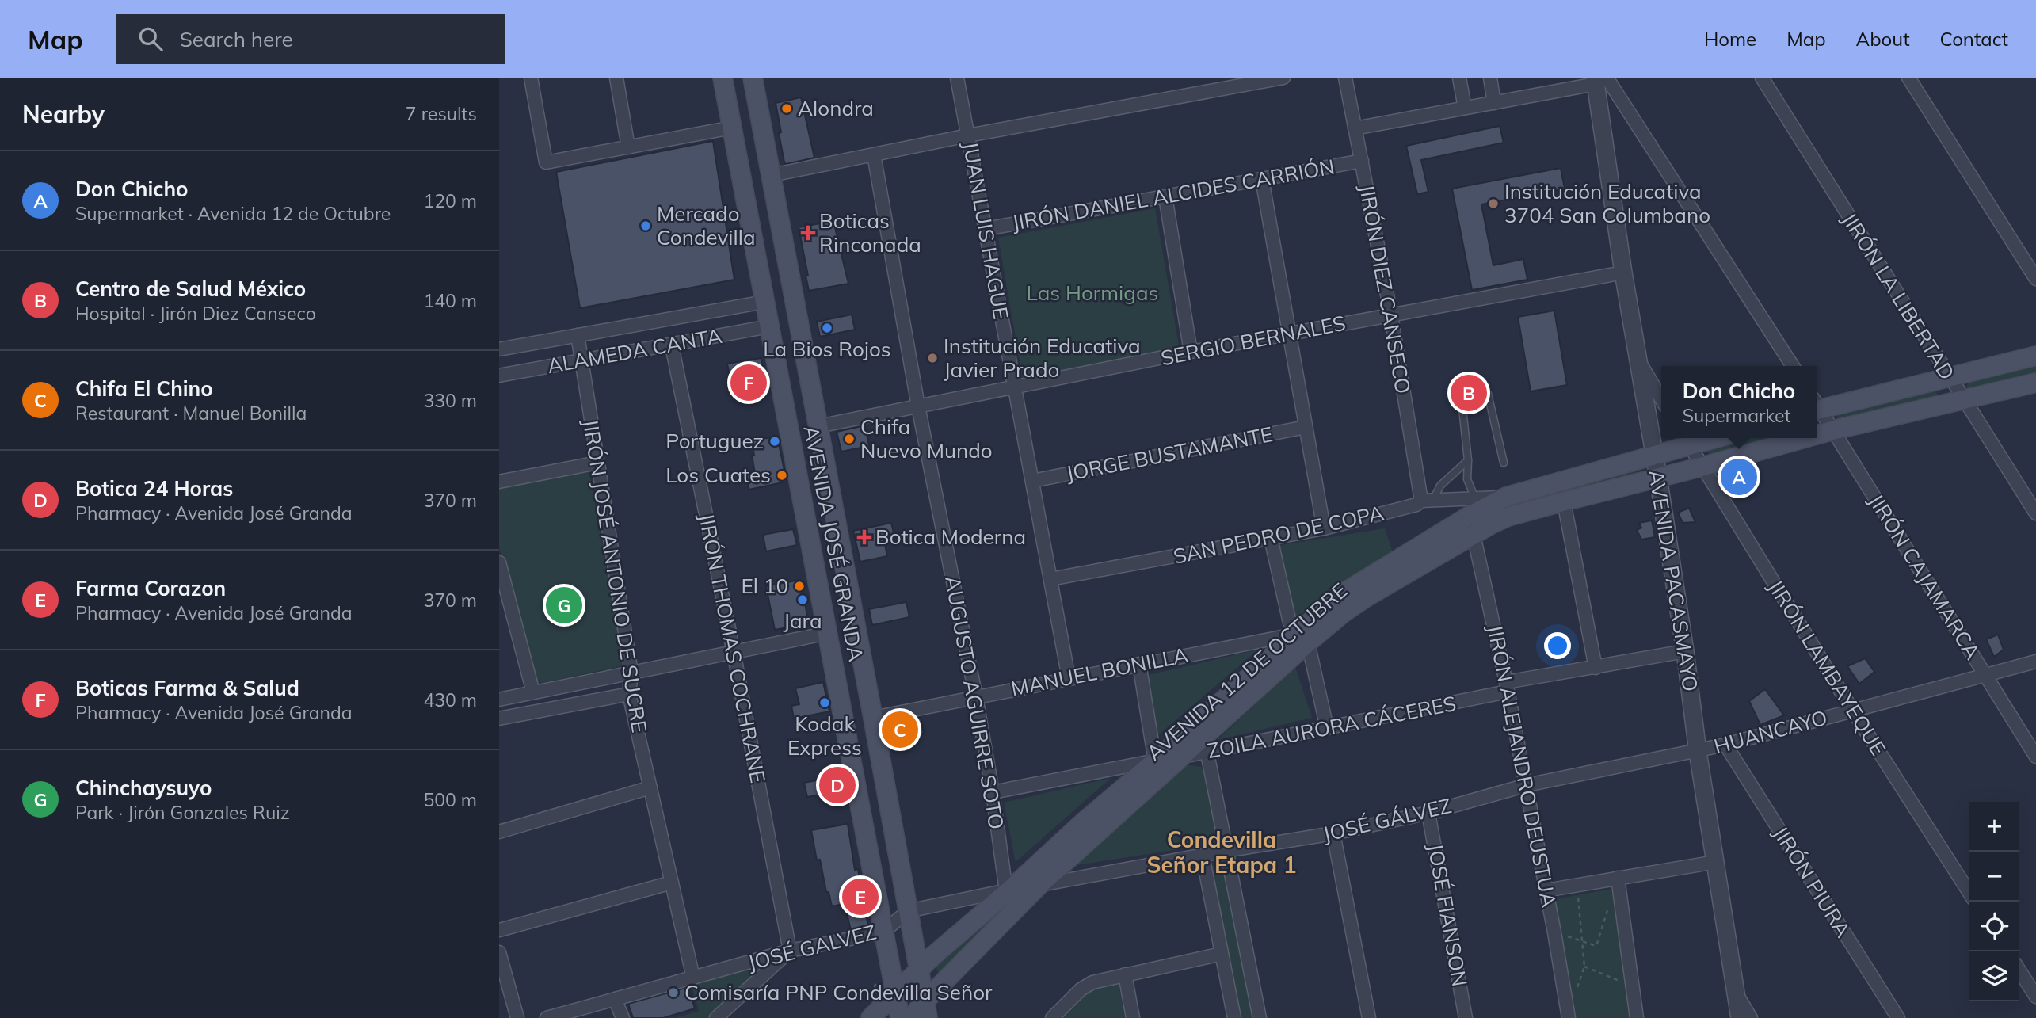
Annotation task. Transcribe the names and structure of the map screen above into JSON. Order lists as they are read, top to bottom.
{
  "streets": {
    "main road": ["AVENIDA JOSÉ GRANDA", "AVENIDA 12 DE OCTUBRE"],
    "street": [
      "JIRÓN DANIEL ALCIDES CARRIÓN",
      "JUAN LUIS HAGUE",
      "JIRÓN DIEZ CANSECO",
      "JIRÓN LA LIBERTAD",
      "SERGIO BERNALES",
      "ALAMEDA CANTA",
      "JORGE BUSTAMANTE",
      "SAN PEDRO DE COPA",
      "JIRÓN JOSÉ ANTONIO DE SUCRE",
      "JIRÓN CAJAMARCA",
      "AVENIDA PACASMAYO",
      "JIRÓN THOMAS COCHRANE",
      "JIRÓN LAMBAYEQUE",
      "MANUEL BONILLA",
      "AUGUSTO AGUIRRE SOTO",
      "ZOILA AURORA CÁCERES",
      "HUANCAYO",
      "JIRÓN ALEJANDRO DEUSTUA",
      "JOSÉ GÁLVEZ",
      "JIRÓN PIURA",
      "JOSÉ FIANSON",
      "JOSÉ GALVEZ"
    ]
  },
  "crossings": [
    ["JIRÓN DANIEL ALCIDES CARRIÓN", "JUAN LUIS HAGUE"],
    ["JIRÓN DANIEL ALCIDES CARRIÓN", "JIRÓN DIEZ CANSECO"],
    ["JUAN LUIS HAGUE", "SERGIO BERNALES"],
    ["JUAN LUIS HAGUE", "JORGE BUSTAMANTE"],
    ["JUAN LUIS HAGUE", "SAN PEDRO DE COPA"],
    ["JUAN LUIS HAGUE", "MANUEL BONILLA"],
    ["JIRÓN DIEZ CANSECO", "SERGIO BERNALES"],
    ["JIRÓN DIEZ CANSECO", "SAN PEDRO DE COPA"],
    ["JIRÓN LA LIBERTAD", "AVENIDA 12 DE OCTUBRE"],
    ["SERGIO BERNALES", "AVENIDA JOSÉ GRANDA"],
    ["SERGIO BERNALES", "AVENIDA PACASMAYO"],
    ["SERGIO BERNALES", "AUGUSTO AGUIRRE SOTO"],
    ["ALAMEDA CANTA", "AVENIDA JOSÉ GRANDA"],
    ["ALAMEDA CANTA", "JIRÓN JOSÉ ANTONIO DE SUCRE"],
    ["ALAMEDA CANTA", "JIRÓN THOMAS COCHRANE"],
    ["SAN PEDRO DE COPA", "AVENIDA 12 DE OCTUBRE"],
    ["AVENIDA JOSÉ GRANDA", "MANUEL BONILLA"],
    ["AVENIDA JOSÉ GRANDA", "AVENIDA 12 DE OCTUBRE"],
    ["AVENIDA JOSÉ GRANDA", "JOSÉ GALVEZ"],
    ["JIRÓN JOSÉ ANTONIO DE SUCRE", "JOSÉ GALVEZ"],
    ["JIRÓN CAJAMARCA", "AVENIDA 12 DE OCTUBRE"],
    ["JIRÓN CAJAMARCA", "HUANCAYO"],
    ["AVENIDA PACASMAYO", "AVENIDA 12 DE OCTUBRE"],
    ["AVENIDA PACASMAYO", "ZOILA AURORA CÁCERES"],
    ["AVENIDA PACASMAYO", "HUANCAYO"],
    ["AVENIDA PACASMAYO", "JOSÉ GÁLVEZ"],
    ["JIRÓN THOMAS COCHRANE", "JOSÉ GALVEZ"],
    ["JIRÓN LAMBAYEQUE", "AVENIDA 12 DE OCTUBRE"],
    ["JIRÓN LAMBAYEQUE", "HUANCAYO"],
    ["MANUEL BONILLA", "AVENIDA 12 DE OCTUBRE"],
    ["MANUEL BONILLA", "AUGUSTO AGUIRRE SOTO"],
    ["AVENIDA 12 DE OCTUBRE", "AUGUSTO AGUIRRE SOTO"],
    ["AVENIDA 12 DE OCTUBRE", "ZOILA AURORA CÁCERES"],
    ["AVENIDA 12 DE OCTUBRE", "JIRÓN ALEJANDRO DEUSTUA"],
    ["AVENIDA 12 DE OCTUBRE", "JOSÉ GÁLVEZ"],
    ["AVENIDA 12 DE OCTUBRE", "JOSÉ GALVEZ"],
    ["AUGUSTO AGUIRRE SOTO", "ZOILA AURORA CÁCERES"],
    ["AUGUSTO AGUIRRE SOTO", "JOSÉ GÁLVEZ"],
    ["AUGUSTO AGUIRRE SOTO", "JOSÉ GALVEZ"],
    ["ZOILA AURORA CÁCERES", "JIRÓN ALEJANDRO DEUSTUA"],
    ["HUANCAYO", "JOSÉ GÁLVEZ"],
    ["HUANCAYO", "JIRÓN PIURA"],
    ["JIRÓN ALEJANDRO DEUSTUA", "JOSÉ GÁLVEZ"],
    ["JOSÉ GÁLVEZ", "JOSÉ FIANSON"],
    ["JOSÉ GÁLVEZ", "JOSÉ GALVEZ"]
  ],
  "districts": ["Condevilla Señor Etapa 1"],
  "parks": ["Las Hormigas"],
  "places": {
    "other": [
      "Alondra",
      "Institución Educativa 3704 San Columbano",
      "Mercado Condevilla",
      "La Bios Rojos",
      "Institución Educativa Javier Prado",
      "Chifa Nuevo Mundo",
      "Portuguez",
      "Los Cuates",
      "El 10",
      "Jara",
      "Kodak Express",
      "Comisaría PNP Condevilla Señor"
    ],
    "health": ["Boticas Rinconada", "Botica Moderna"]
  },
  "page": {
    "header": "Map",
    "search": "Search here",
    "nav": [
      "Home",
      "Map",
      "About",
      "Contact"
    ],
    "heading": ["Nearby", "7 results"],
    "list": [
      {
        "mark": "A",
        "name": "Don Chicho",
        "note": "Supermarket · Avenida 12 de Octubre",
        "value": "120 m"
      },
      {
        "mark": "B",
        "name": "Centro de Salud México",
        "note": "Hospital · Jirón Diez Canseco",
        "value": "140 m"
      },
      {
        "mark": "C",
        "name": "Chifa El Chino",
        "note": "Restaurant · Manuel Bonilla",
        "value": "330 m"
      },
      {
        "mark": "D",
        "name": "Botica 24 Horas",
        "note": "Pharmacy · Avenida José Granda",
        "value": "370 m"
      },
      {
        "mark": "E",
        "name": "Farma Corazon",
        "note": "Pharmacy · Avenida José Granda",
        "value": "370 m"
      },
      {
        "mark": "F",
        "name": "Boticas Farma & Salud",
        "note": "Pharmacy · Avenida José Granda",
        "value": "430 m"
      },
      {
        "mark": "G",
        "name": "Chinchaysuyo",
        "note": "Park · Jirón Gonzales Ruiz",
        "value": "500 m"
      }
    ],
    "pins": [
      "F",
      "B",
      "A",
      "G",
      "C",
      "D",
      "E"
    ],
    "popup": ["Don Chicho", "Supermarket"],
    "map_buttons": ["+", "−"]
  }
}
